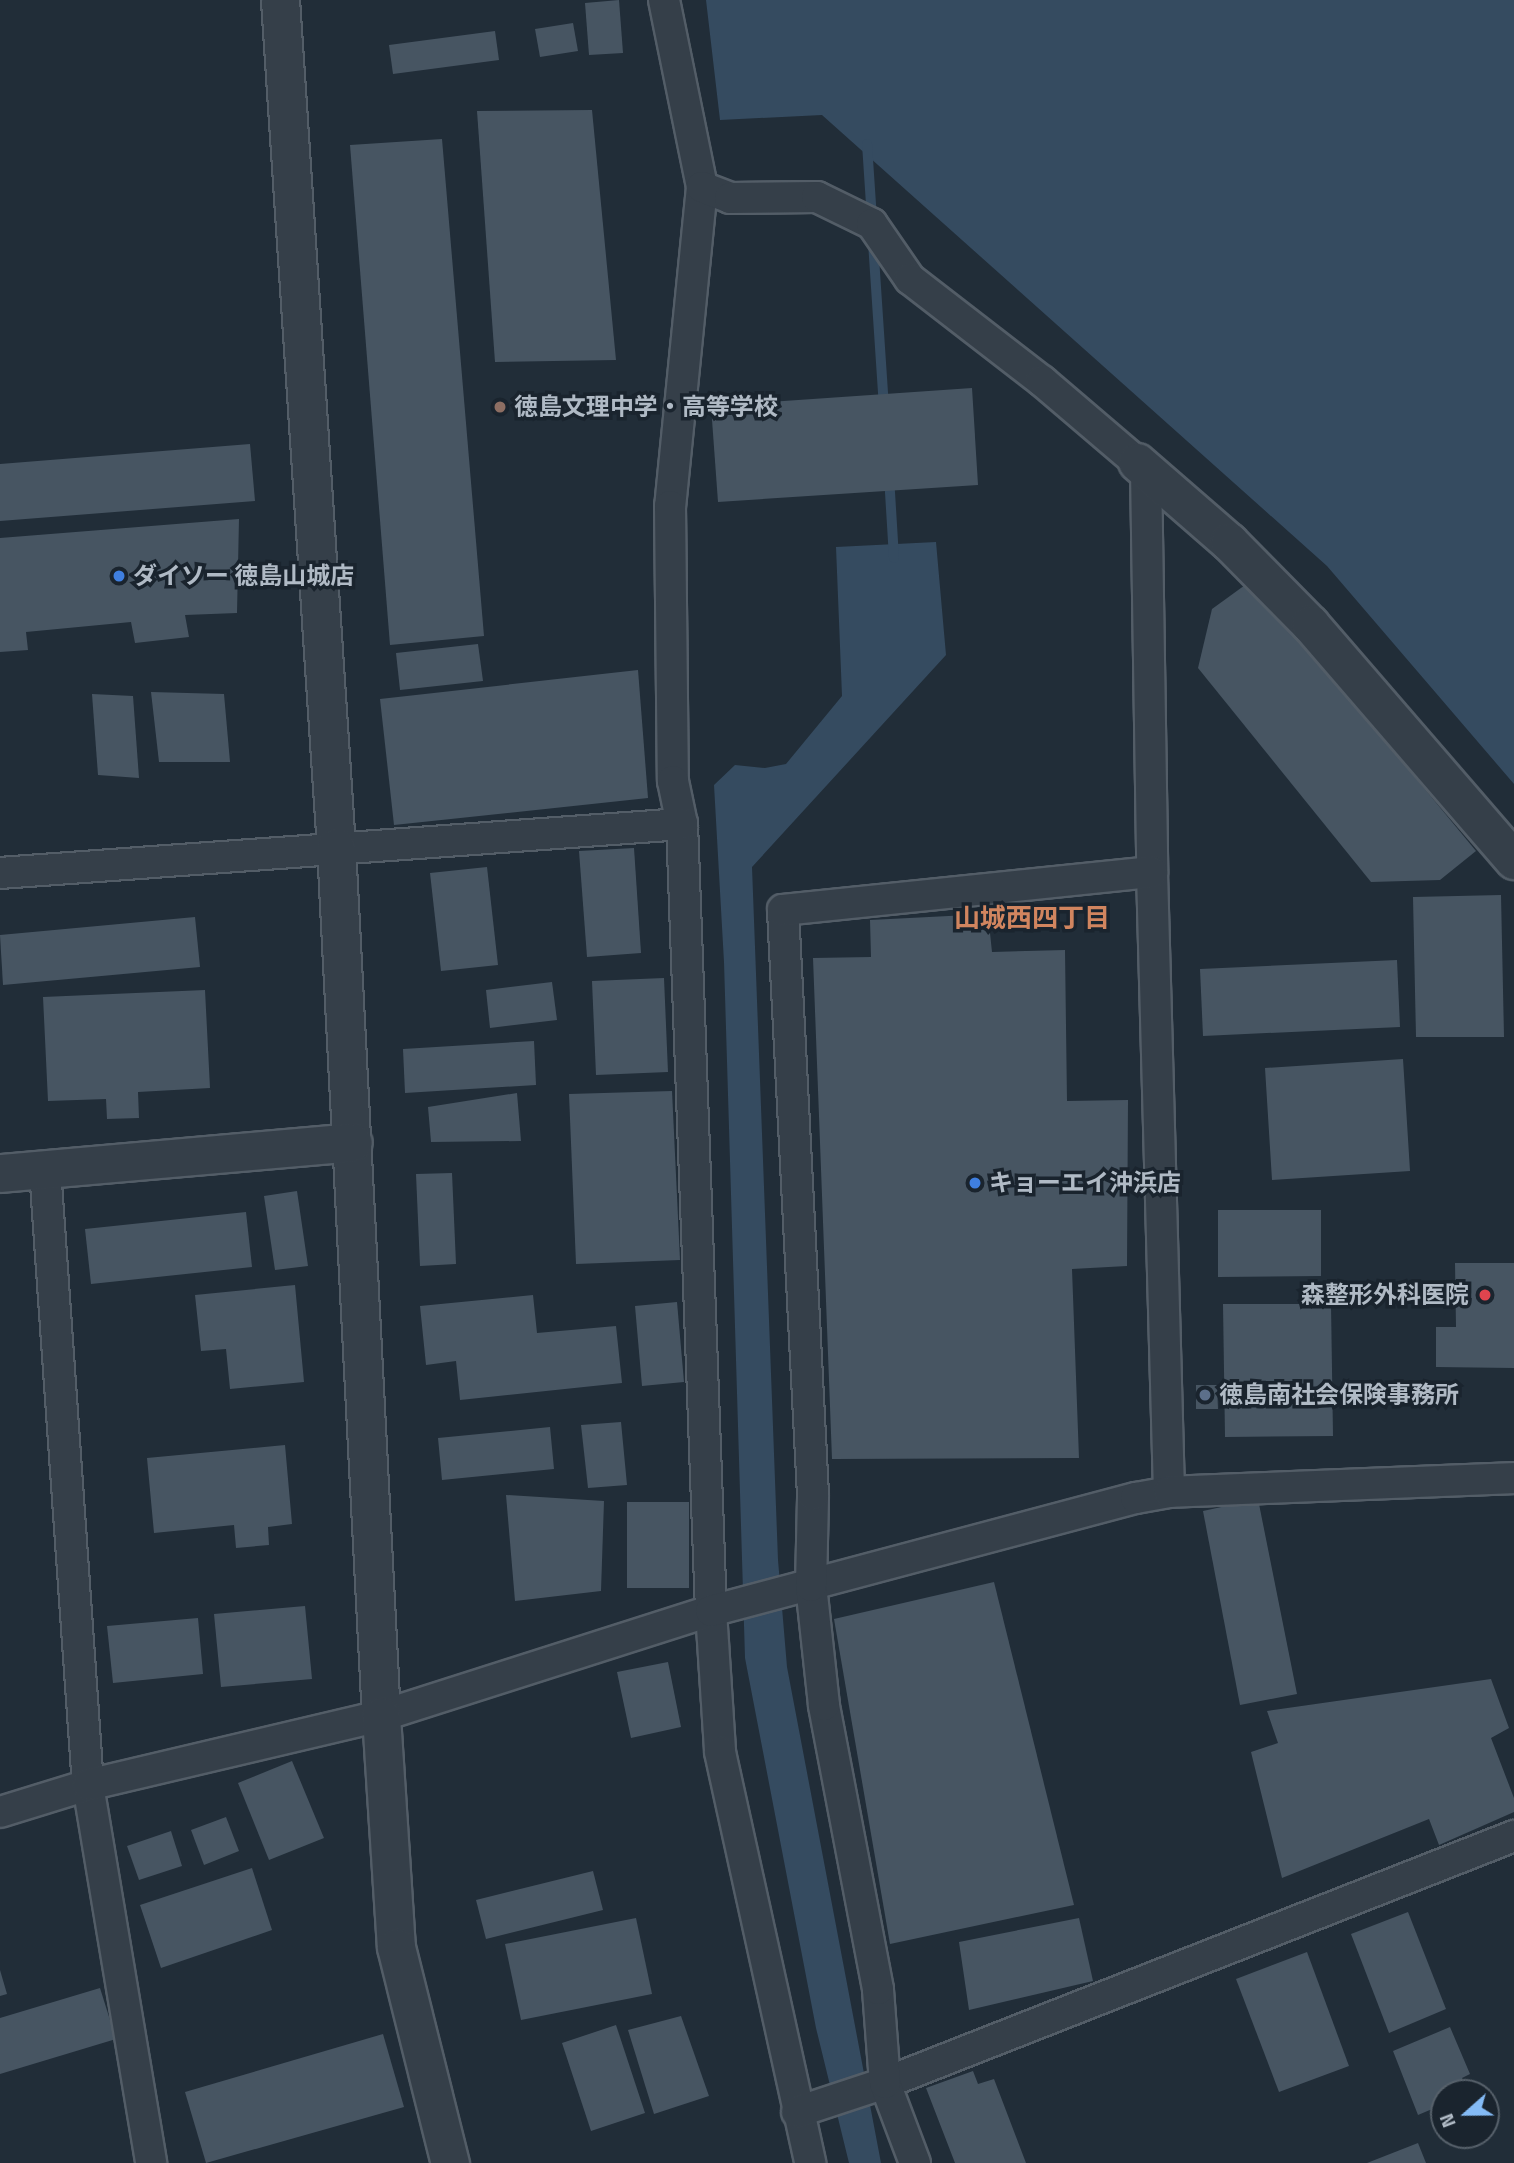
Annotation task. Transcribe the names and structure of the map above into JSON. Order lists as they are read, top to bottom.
{
  "districts": ["山城西四丁目"],
  "places": [
    "徳島文理中学・高等学校",
    "ダイソー 徳島山城店",
    "キョーエイ沖浜店",
    "森整形外科医院",
    "徳島南社会保険事務所"
  ],
  "north": "left"
}
